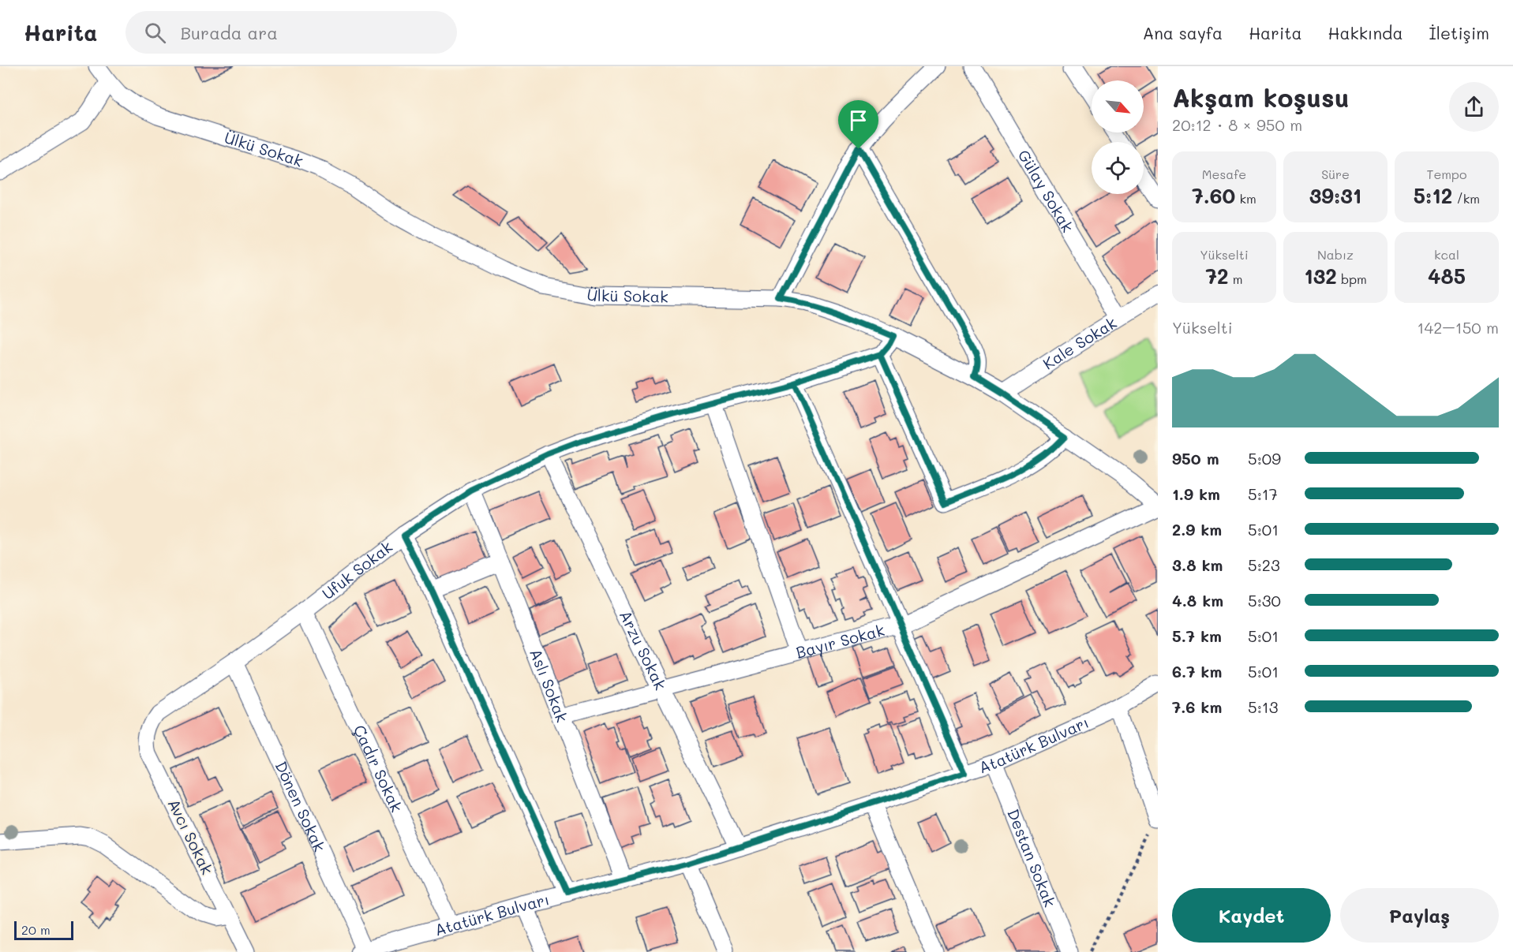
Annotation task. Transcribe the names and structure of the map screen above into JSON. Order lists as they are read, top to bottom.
{
  "streets": {
    "street": [
      "Ülkü Sokak",
      "Gülay Sokak",
      "Kale Sokak",
      "Ufuk Sokak",
      "Bayır Sokak",
      "Arzu Sokak",
      "Aslı Sokak",
      "Atatürk Bulvarı",
      "Çadır Sokak",
      "Dönen Sokak",
      "Avcı Sokak",
      "Destan Sokak"
    ]
  },
  "crossings": [
    ["Ülkü Sokak", "Kale Sokak"],
    ["Ülkü Sokak", "Bayır Sokak"],
    ["Gülay Sokak", "Kale Sokak"],
    ["Ufuk Sokak", "Arzu Sokak"],
    ["Ufuk Sokak", "Aslı Sokak"],
    ["Ufuk Sokak", "Çadır Sokak"],
    ["Ufuk Sokak", "Dönen Sokak"],
    ["Ufuk Sokak", "Avcı Sokak"],
    ["Bayır Sokak", "Arzu Sokak"],
    ["Bayır Sokak", "Aslı Sokak"],
    ["Arzu Sokak", "Atatürk Bulvarı"],
    ["Aslı Sokak", "Atatürk Bulvarı"],
    ["Atatürk Bulvarı", "Çadır Sokak"],
    ["Atatürk Bulvarı", "Dönen Sokak"],
    ["Atatürk Bulvarı", "Destan Sokak"]
  ],
  "scale_bar": "20 m",
  "north": "bottom right",
  "page": {
    "header": "Harita",
    "search": "Burada ara",
    "nav": [
      "Ana sayfa",
      "Harita",
      "Hakkında",
      "İletişim"
    ],
    "heading": ["Akşam koşusu", "20:12 · 8 × 950 m"],
    "stats": [
      ["Mesafe", "7.60 km"],
      ["Süre", "39:31"],
      ["Tempo", "5:12 /km"],
      ["Yükselti", "72 m"],
      ["Nabız", "132 bpm"],
      ["kcal", "485"]
    ],
    "chart": ["Yükselti", "142–150 m"],
    "list": [
      {
        "name": "950 m",
        "note": "5:09"
      },
      {
        "name": "1.9 km",
        "note": "5:17"
      },
      {
        "name": "2.9 km",
        "note": "5:01"
      },
      {
        "name": "3.8 km",
        "note": "5:23"
      },
      {
        "name": "4.8 km",
        "note": "5:30"
      },
      {
        "name": "5.7 km",
        "note": "5:01"
      },
      {
        "name": "6.7 km",
        "note": "5:01"
      },
      {
        "name": "7.6 km",
        "note": "5:13"
      }
    ],
    "buttons": ["Kaydet", "Paylaş"],
    "scale": "20 m"
  }
}
